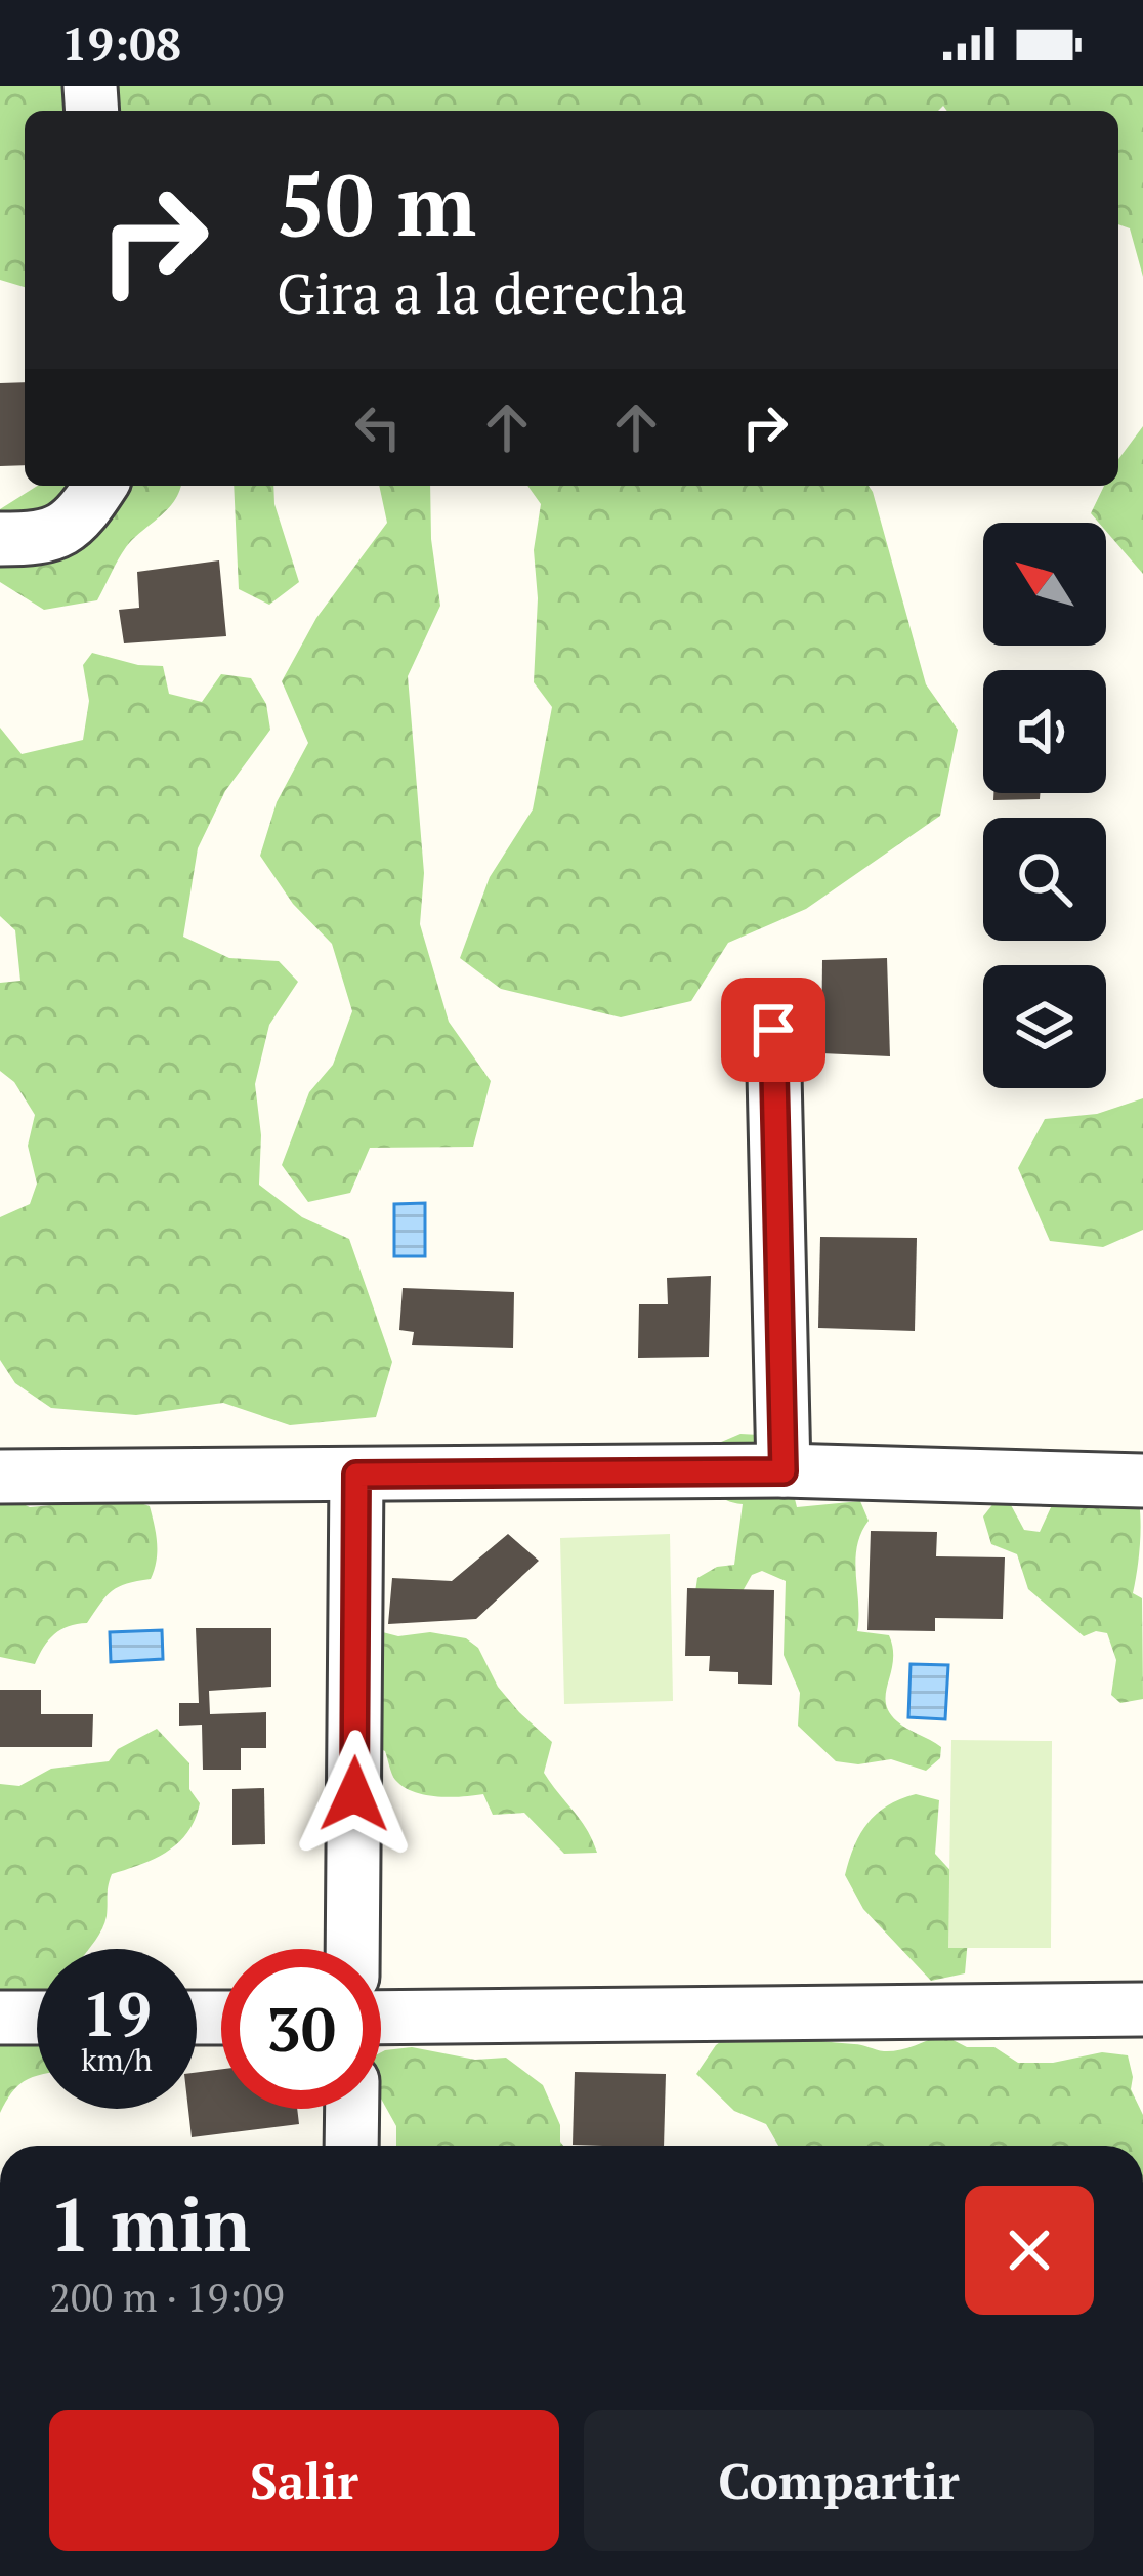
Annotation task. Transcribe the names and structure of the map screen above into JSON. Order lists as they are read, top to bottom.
{
  "north": "top left",
  "page": {
    "status": "19:08",
    "turn": ["50 m", "Gira a la derecha"],
    "speed": "19 km/h",
    "limit": "30",
    "heading": ["1 min", "200 m · 19:09"],
    "buttons": ["Salir", "Compartir"]
  }
}
